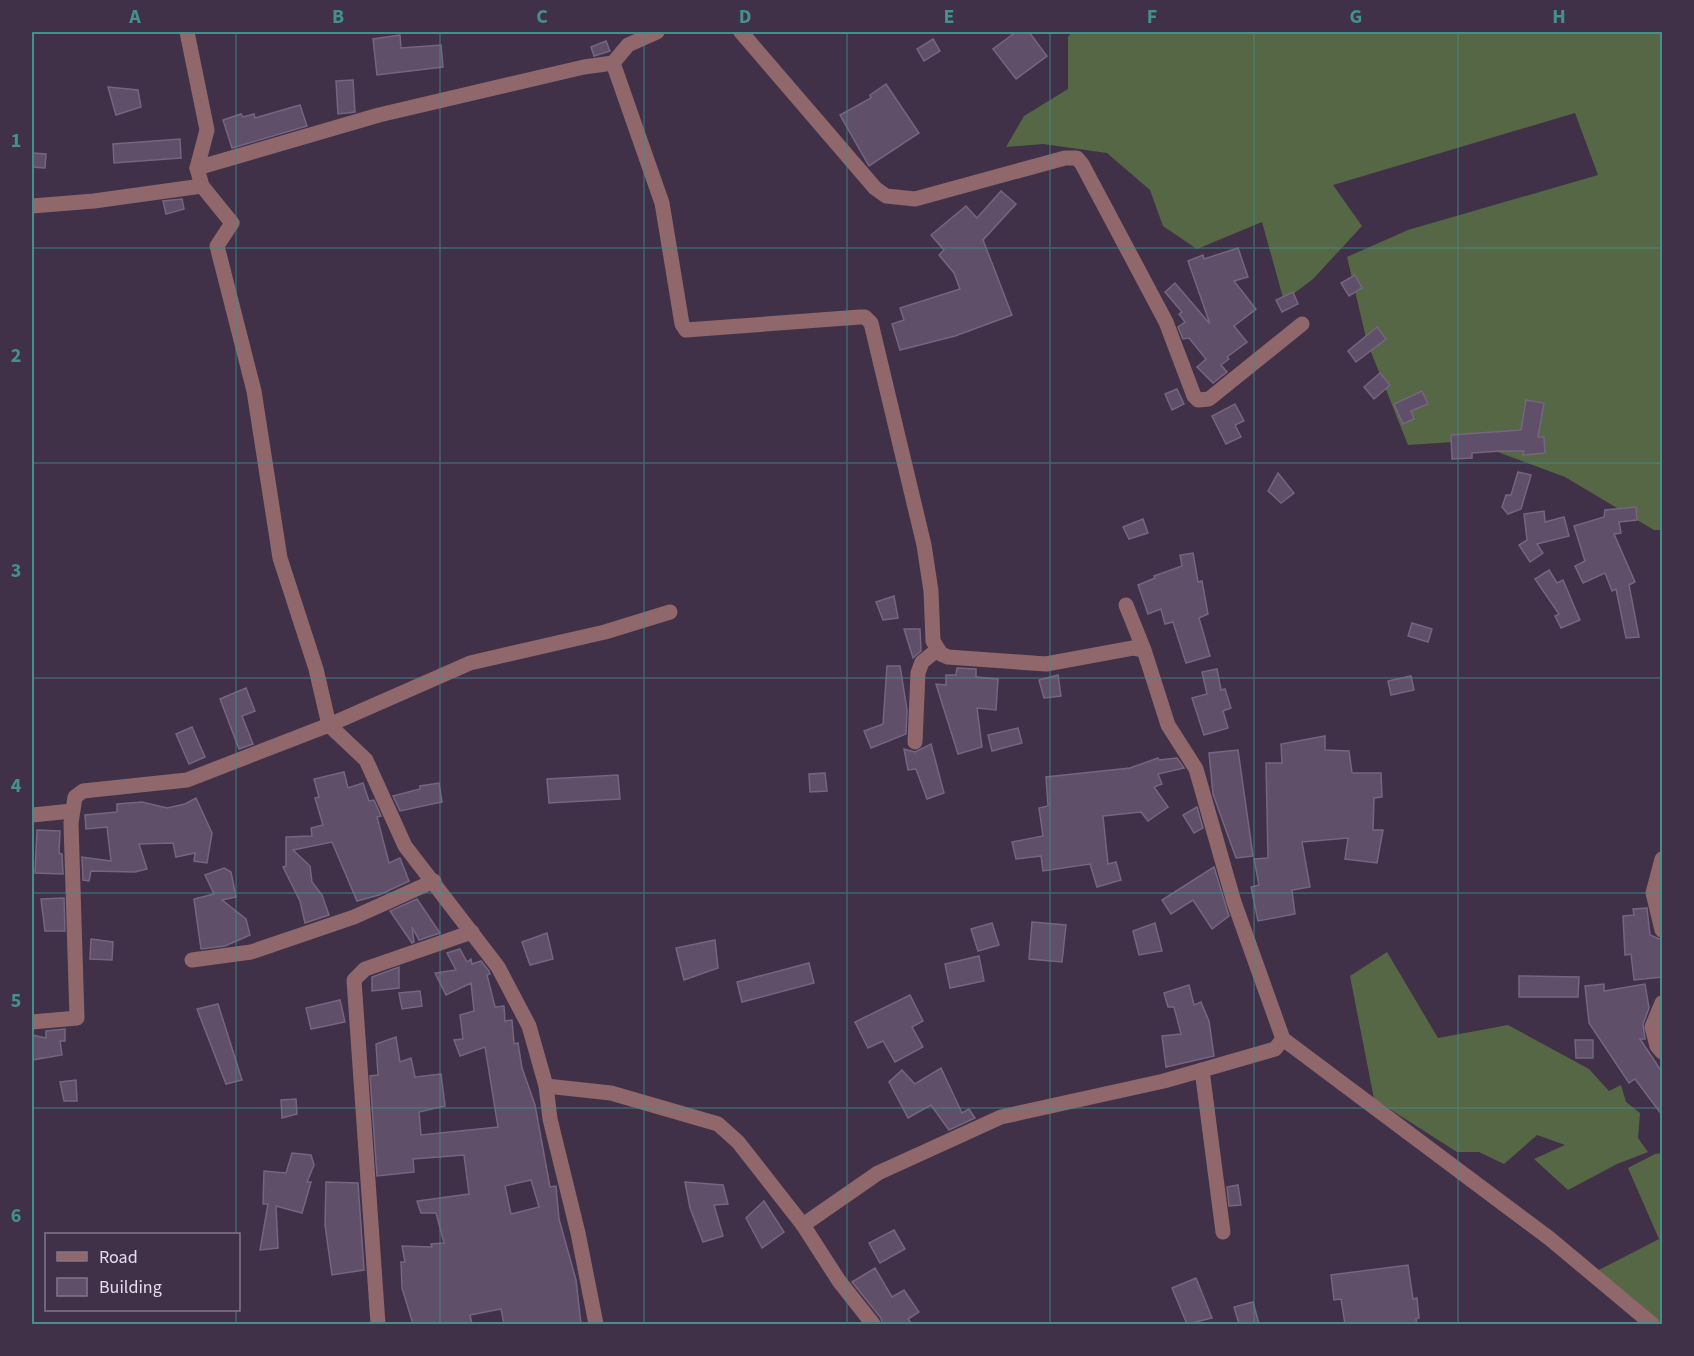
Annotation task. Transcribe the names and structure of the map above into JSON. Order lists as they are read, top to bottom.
{
  "legend": ["Road", "Building"],
  "grid": {
    "columns": [
      "A",
      "B",
      "C",
      "D",
      "E",
      "F",
      "G",
      "H"
    ],
    "rows": [
      "1",
      "2",
      "3",
      "4",
      "5",
      "6"
    ]
  }
}
